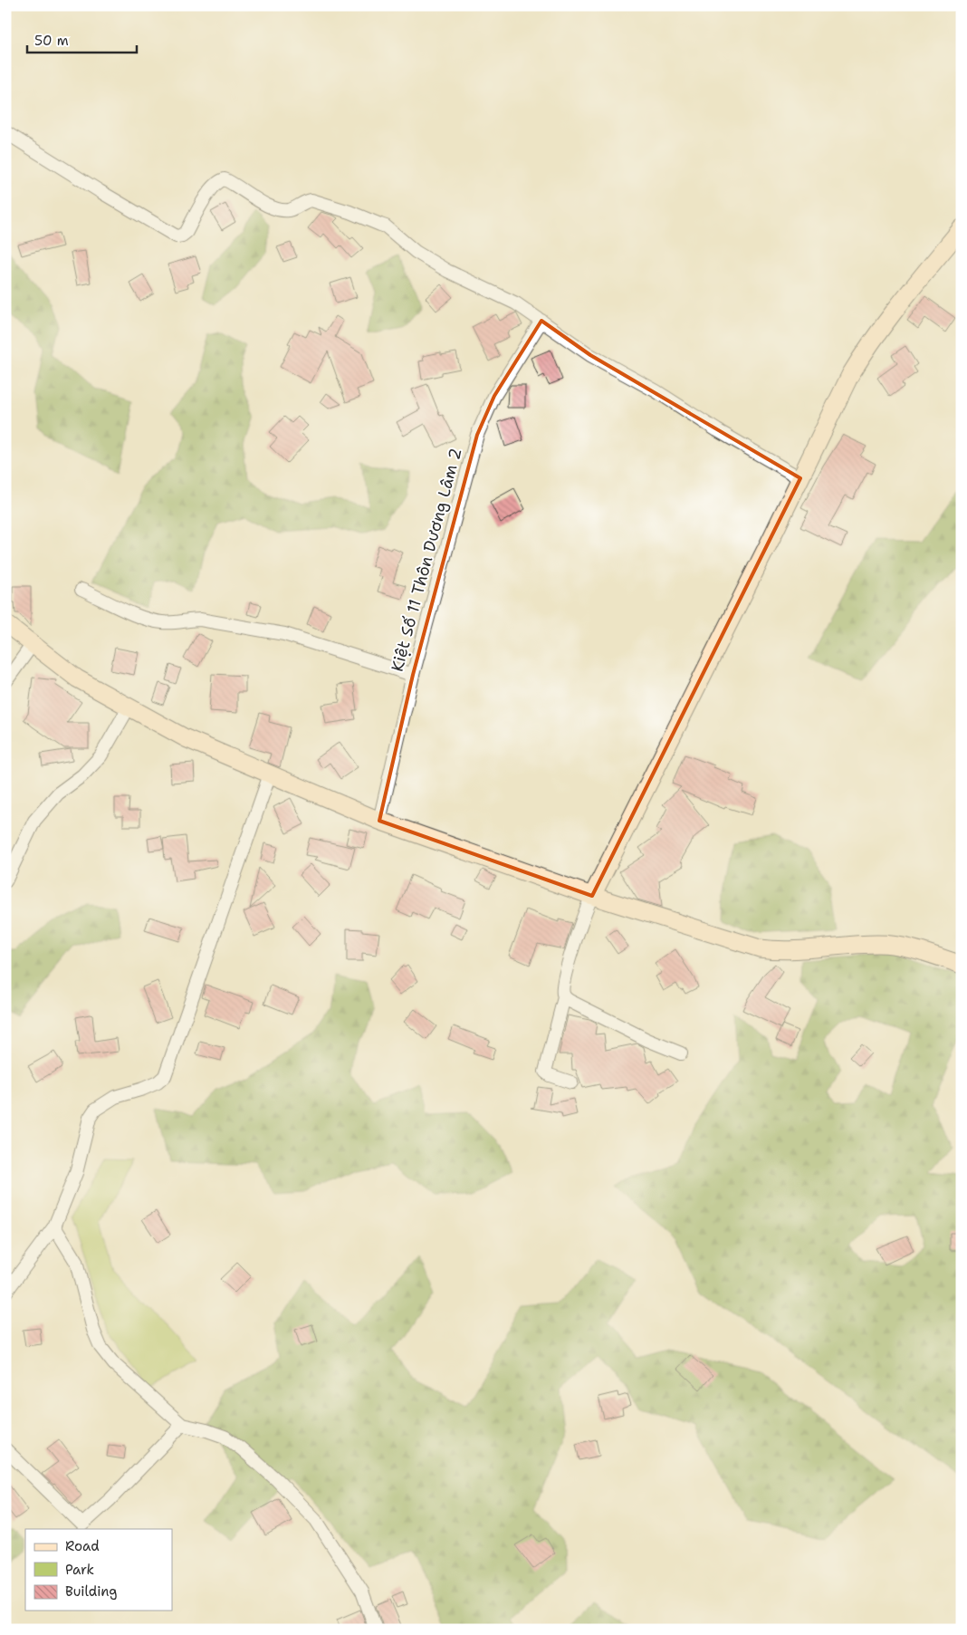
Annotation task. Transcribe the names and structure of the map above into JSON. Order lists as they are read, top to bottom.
{
  "streets": {
    "street": ["Kiệt Số 11 Thôn Dương Lâm 2"]
  },
  "legend": ["Road", "Park", "Building"],
  "scale_bar": "50 m"
}
